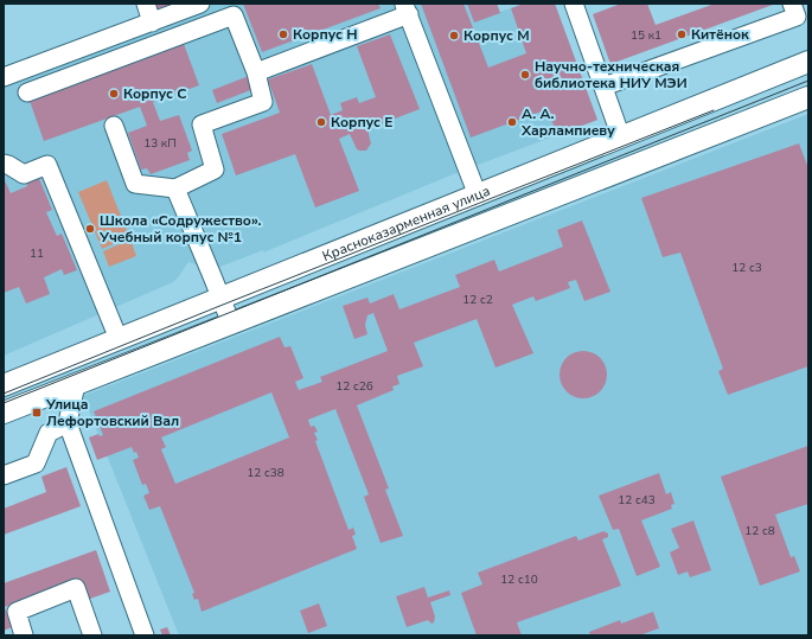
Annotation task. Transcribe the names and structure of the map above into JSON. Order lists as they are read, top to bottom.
{
  "streets": {
    "main road": ["Красноказарменная улица"]
  },
  "places": {
    "other": [
      "Корпус Н",
      "Китёнок",
      "Корпус М",
      "Научно-техническая библиотека НИУ МЭИ",
      "Корпус С",
      "Корпус Е",
      "А. А. Харлампиеву",
      "Школа «Содружество». Учебный корпус №1"
    ],
    "transit": ["Улица Лефортовский Вал"]
  },
  "house_numbers": [
    "15 к1",
    "13 кП",
    "11",
    "12 с3",
    "12 с2",
    "12 с26",
    "12 с38",
    "12 с43",
    "12 с8",
    "12 с10"
  ]
}
